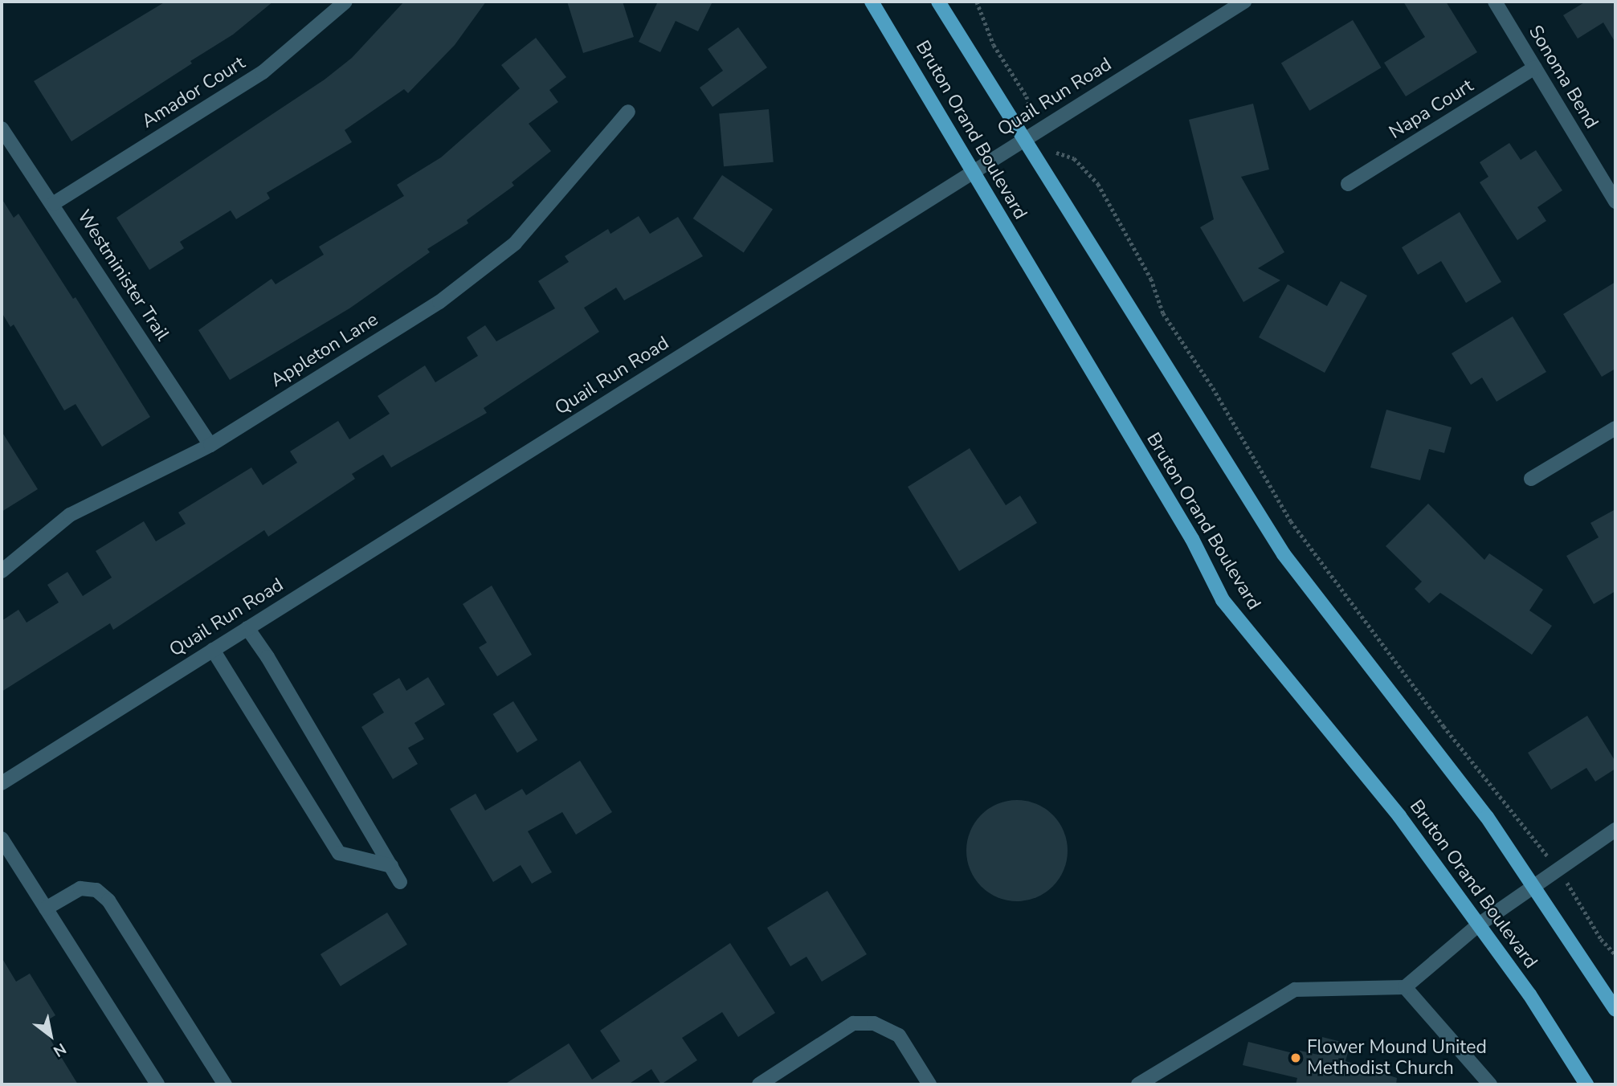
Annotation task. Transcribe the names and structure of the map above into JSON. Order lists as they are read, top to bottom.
{
  "streets": {
    "main road": ["Bruton Orand Boulevard"],
    "street": [
      "Sonoma Bend",
      "Amador Court",
      "Quail Run Road",
      "Napa Court",
      "Westminister Trail",
      "Appleton Lane"
    ]
  },
  "crossings": [
    ["Sonoma Bend", "Napa Court"],
    ["Amador Court", "Westminister Trail"],
    ["Quail Run Road", "Bruton Orand Boulevard"],
    ["Westminister Trail", "Appleton Lane"]
  ],
  "places": ["Flower Mound United Methodist Church"],
  "north": "bottom right"
}
